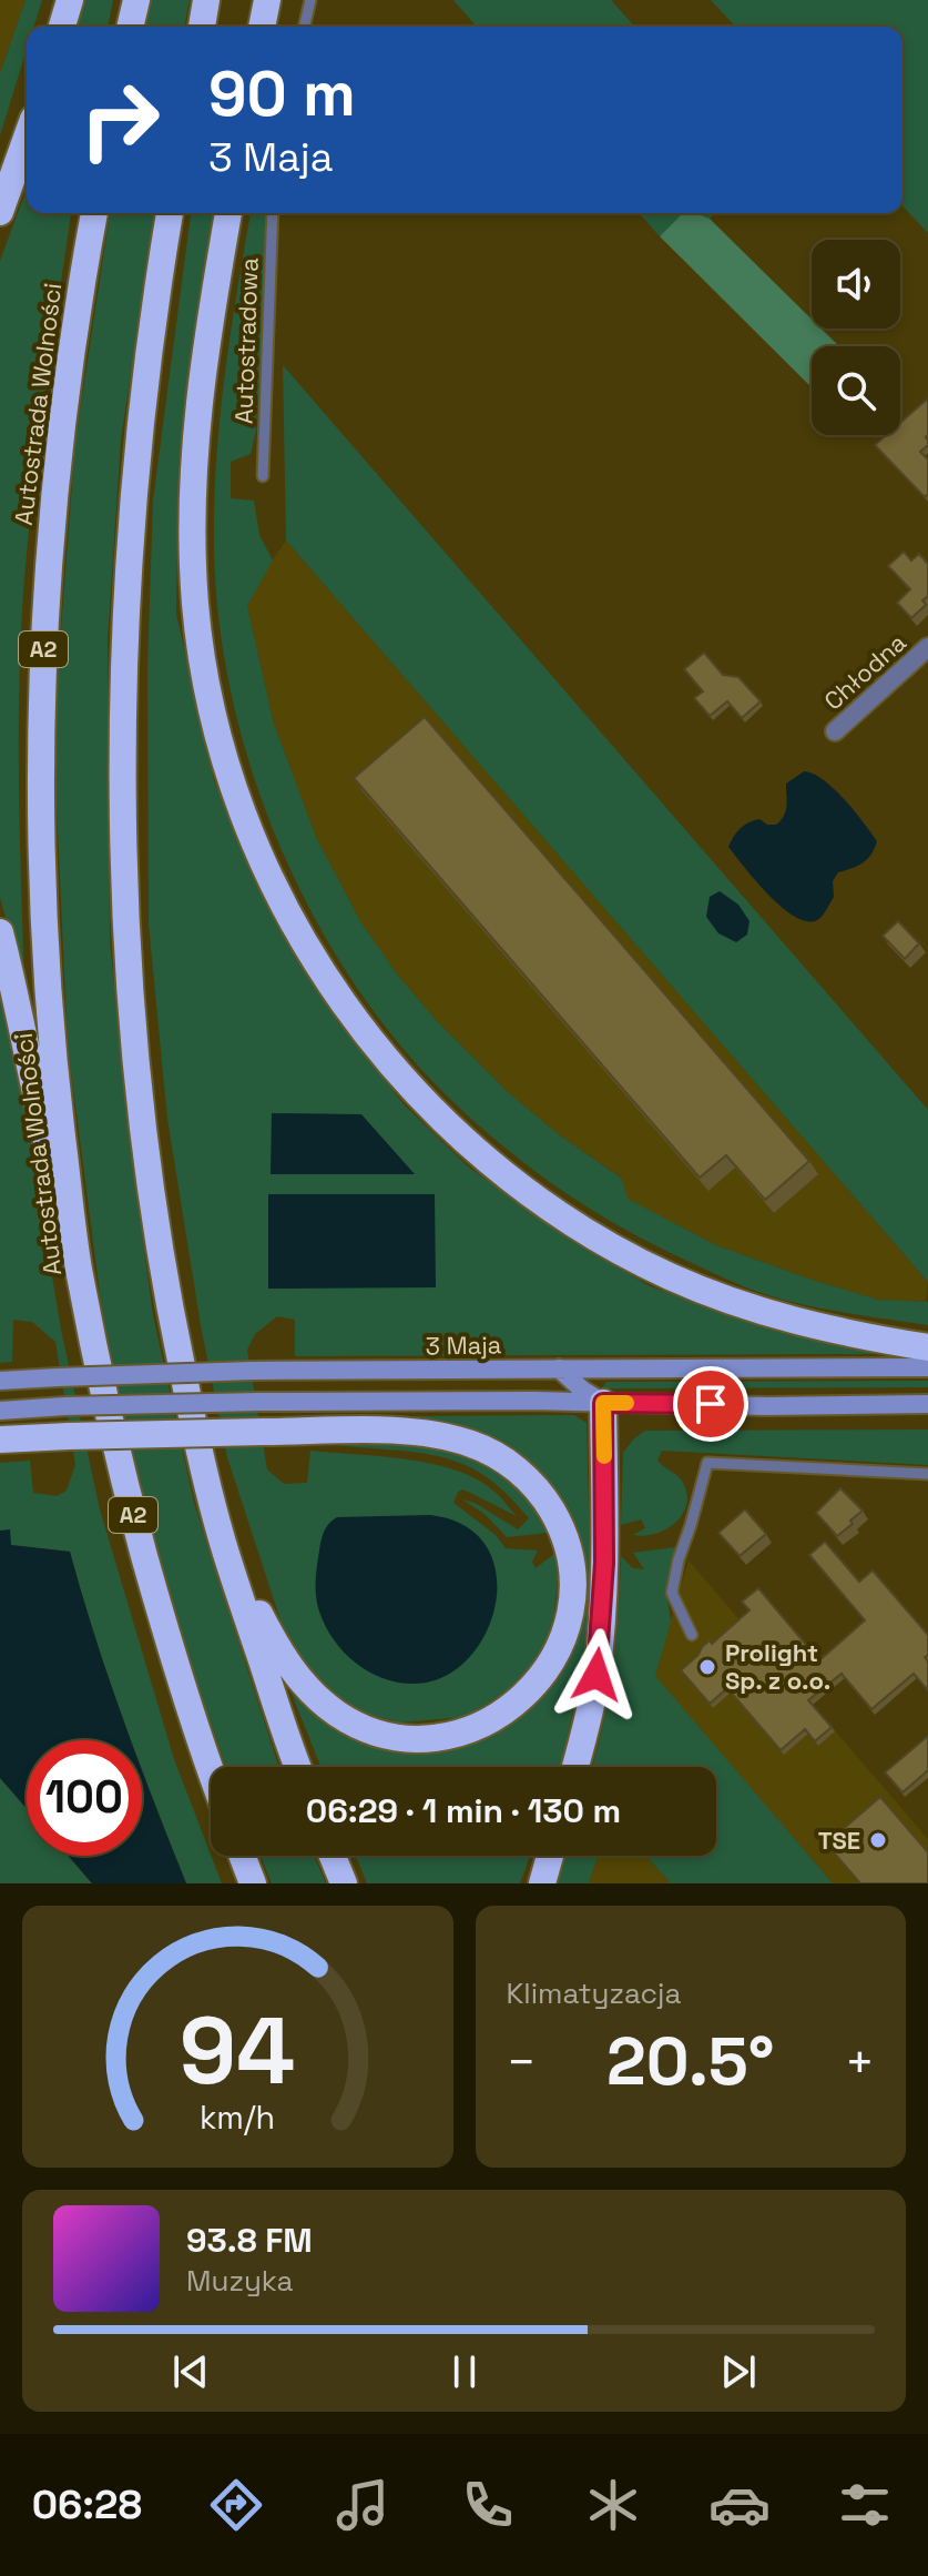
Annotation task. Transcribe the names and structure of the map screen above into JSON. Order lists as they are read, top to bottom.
{
  "streets": {
    "highway": ["Autostrada Wolności", "A2"],
    "main road": ["3 Maja"],
    "street": ["Chłodna"],
    "lane": ["Autostradowa"]
  },
  "places": ["Prolight Sp. z o.o.", "TSE"],
  "page": {
    "turn": ["90 m", "3 Maja"],
    "limit": "100",
    "trip": "06:29 · 1 min · 130 m",
    "tile": "Klimatyzacja",
    "heat": ["−", "20.5°", "+"],
    "song": ["93.8 FM", "Muzyka"],
    "tabs": "06:28",
    "gauge": ["94", "km/h"]
  }
}
